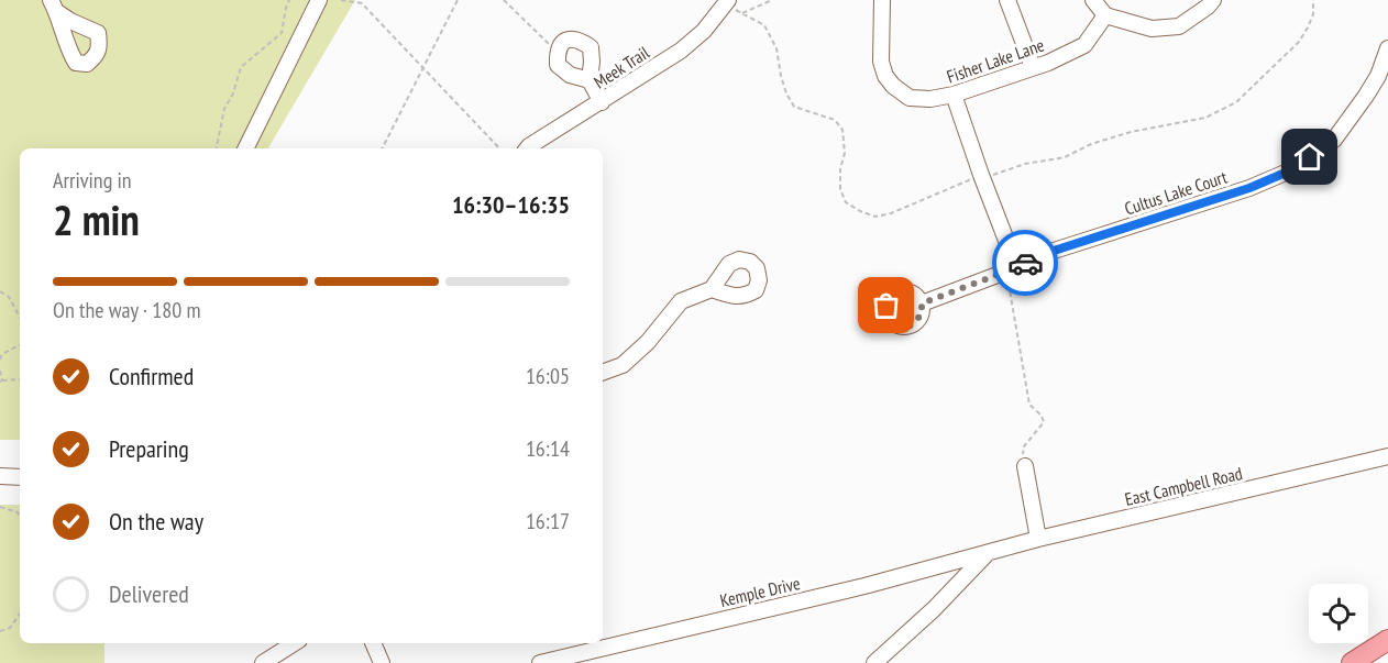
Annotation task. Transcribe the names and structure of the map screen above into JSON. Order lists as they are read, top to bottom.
{
  "streets": {
    "street": [
      "Fisher Lake Lane",
      "Meek Trail",
      "Cultus Lake Court",
      "East Campbell Road",
      "Kemple Drive"
    ]
  },
  "crossings": [
    ["East Campbell Road", "Kemple Drive"]
  ],
  "page": {
    "heading": ["2 min", "Arriving in", "16:30–16:35"],
    "bar": "On the way · 180 m",
    "list": [
      ["Confirmed", "16:05"],
      ["Preparing", "16:14"],
      ["On the way", "16:17"],
      "Delivered"
    ]
  }
}
